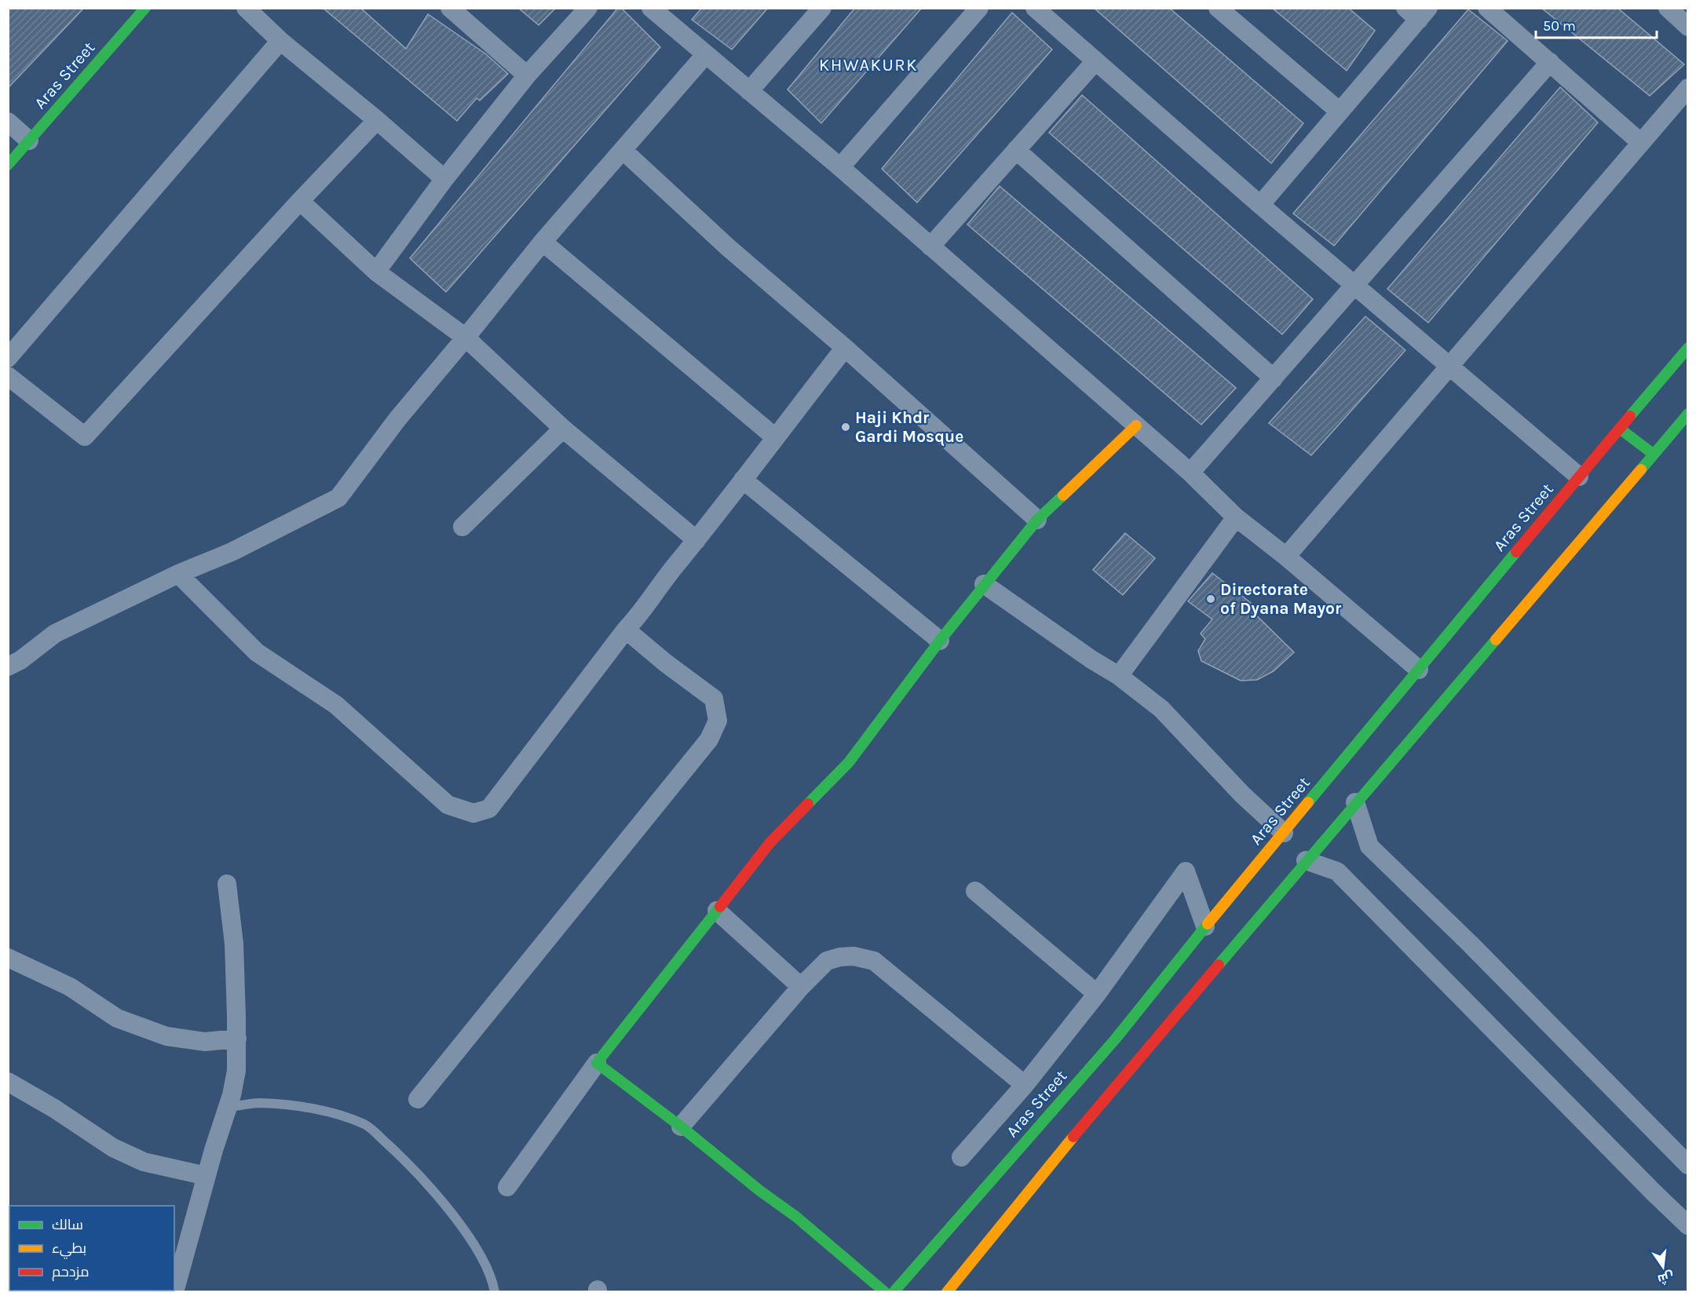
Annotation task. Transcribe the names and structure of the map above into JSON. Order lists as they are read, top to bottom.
{
  "streets": {
    "main road": ["Aras Street"]
  },
  "districts": ["KHWAKURK"],
  "places": ["Haji Khdr Gardi Mosque", "Directorate of Dyana Mayor"],
  "legend": ["سالك", "بطيء", "مزدحم"],
  "scale_bar": "50 m",
  "north": "bottom"
}
